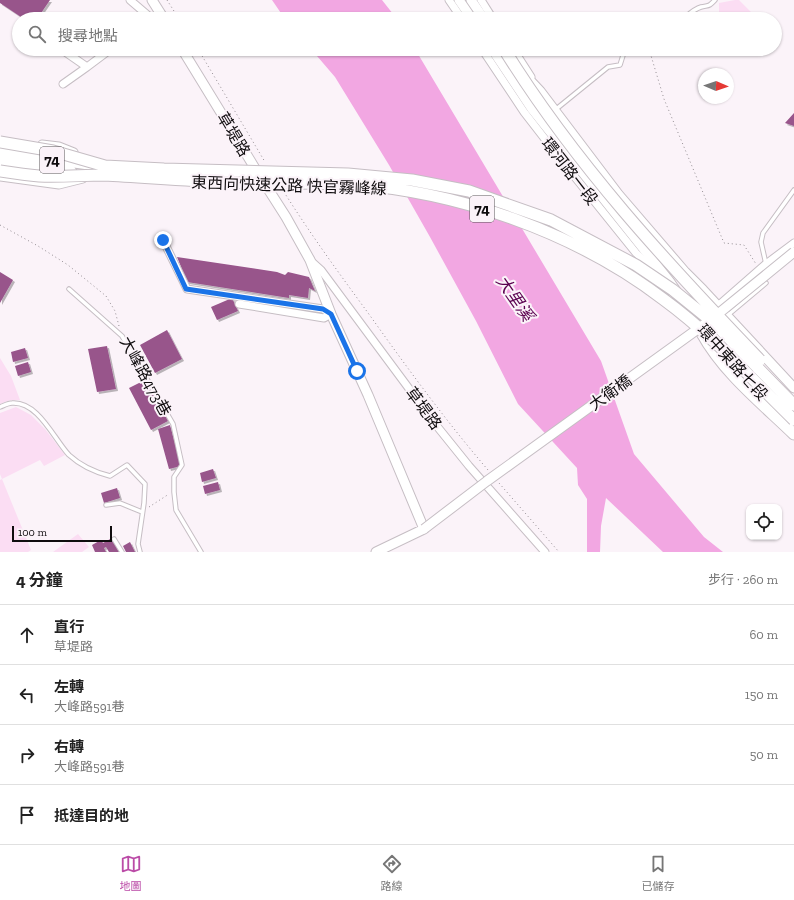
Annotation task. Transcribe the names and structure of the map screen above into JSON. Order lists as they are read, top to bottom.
{
  "streets": {
    "highway": ["74", "東西向快速公路 快官霧峰線"],
    "street": [
      "草堤路",
      "環河路一段",
      "環中東路七段",
      "大衛橋"
    ],
    "lane": ["大峰路473巷"]
  },
  "crossings": [
    ["草堤路", "大衛橋"],
    ["環河路一段", "環中東路七段"]
  ],
  "water": ["大里溪"],
  "scale_bar": "100 m",
  "north": "right",
  "page": {
    "search": "搜尋地點",
    "scale": "100 m",
    "heading": ["4 分鐘", "步行 · 260 m"],
    "list": [
      ["直行", "草堤路", "60 m"],
      ["左轉", "大峰路591巷", "150 m"],
      ["右轉", "大峰路591巷", "50 m"],
      "抵達目的地"
    ],
    "nav": ["地圖", "路線", "已儲存"]
  }
}
